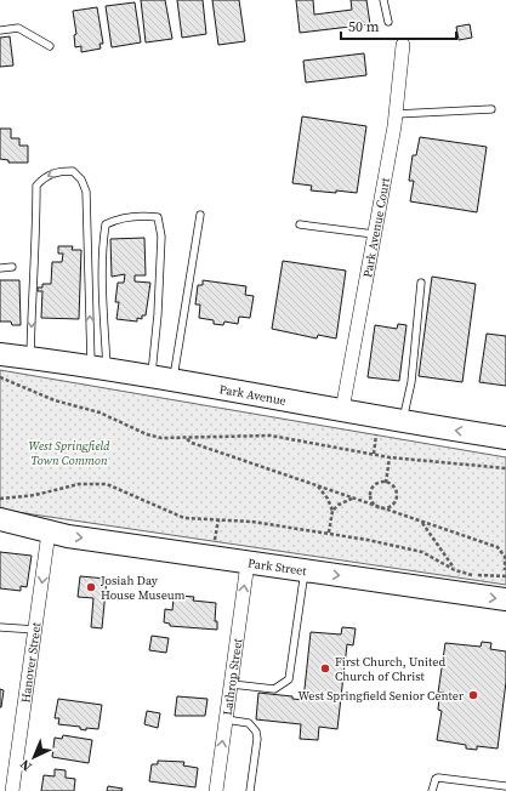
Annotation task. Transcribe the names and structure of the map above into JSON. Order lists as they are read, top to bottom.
{
  "streets": {
    "main road": ["Park Avenue", "Park Street"],
    "street": ["Park Avenue Court", "Hanover Street", "Lathrop Street"]
  },
  "crossings": [
    ["Park Avenue Court", "Park Avenue"],
    ["Park Street", "Hanover Street"],
    ["Park Street", "Lathrop Street"]
  ],
  "one_way": ["Park Street", "Hanover Street", "Lathrop Street"],
  "parks": ["West Springfield Town Common"],
  "places": ["Josiah Day House Museum", "First Church, United Church of Christ", "West Springfield Senior Center"],
  "scale_bar": "50 m",
  "north": "bottom left"
}
